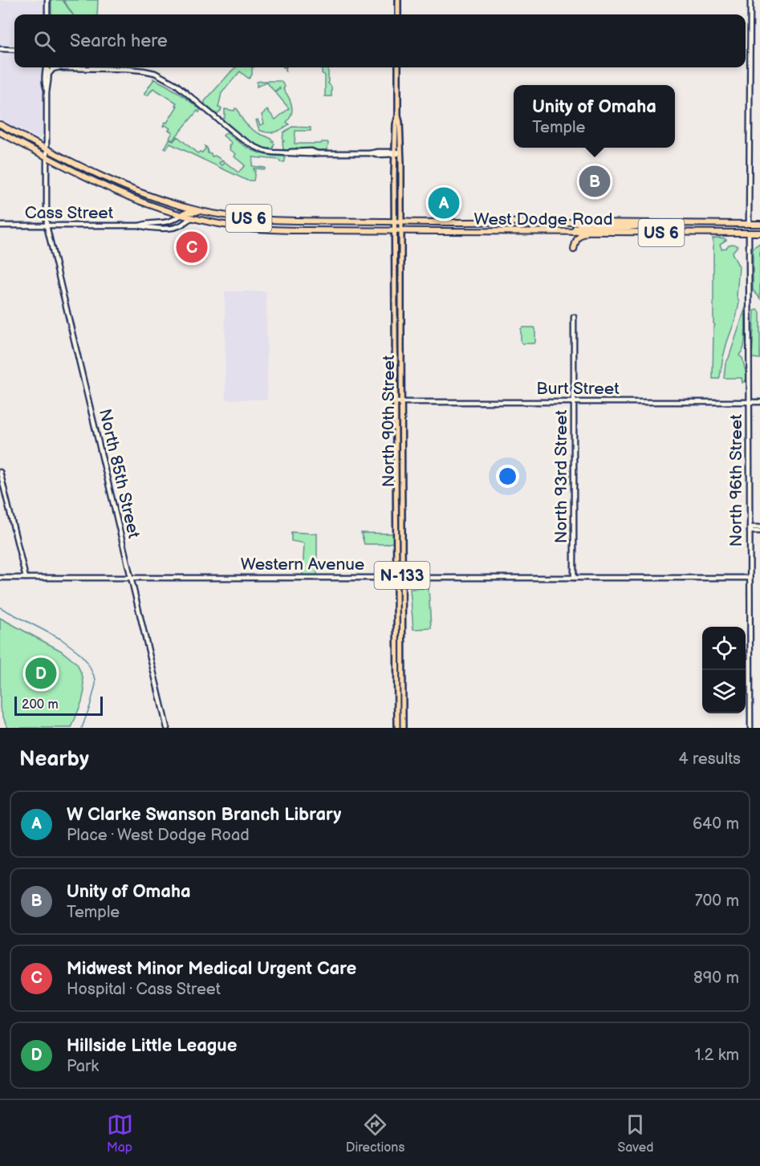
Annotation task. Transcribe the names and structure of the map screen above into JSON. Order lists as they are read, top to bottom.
{
  "streets": {
    "highway": ["US 6", "West Dodge Road"],
    "main road": ["North 90th Street", "N-133"],
    "street": [
      "Cass Street",
      "Burt Street",
      "North 85th Street",
      "North 93rd Street",
      "North 96th Street",
      "Western Avenue"
    ]
  },
  "crossings": [
    ["Cass Street", "West Dodge Road"],
    ["Cass Street", "North 85th Street"],
    ["West Dodge Road", "North 90th Street"],
    ["West Dodge Road", "North 85th Street"],
    ["West Dodge Road", "North 96th Street"],
    ["Burt Street", "North 90th Street"],
    ["Burt Street", "North 93rd Street"],
    ["Burt Street", "North 96th Street"],
    ["North 90th Street", "Western Avenue"],
    ["North 85th Street", "Western Avenue"],
    ["North 93rd Street", "Western Avenue"],
    ["North 96th Street", "Western Avenue"]
  ],
  "scale_bar": "200 m",
  "page": {
    "search": "Search here",
    "popup": ["Unity of Omaha", "Temple"],
    "pins": [
      "B",
      "A",
      "C",
      "D"
    ],
    "scale": "200 m",
    "heading": ["Nearby", "4 results"],
    "list": [
      {
        "mark": "A",
        "name": "W Clarke Swanson Branch Library",
        "note": "Place · West Dodge Road",
        "value": "640 m"
      },
      {
        "mark": "B",
        "name": "Unity of Omaha",
        "note": "Temple",
        "value": "700 m"
      },
      {
        "mark": "C",
        "name": "Midwest Minor Medical Urgent Care",
        "note": "Hospital · Cass Street",
        "value": "890 m"
      },
      {
        "mark": "D",
        "name": "Hillside Little League",
        "note": "Park",
        "value": "1.2 km"
      }
    ],
    "nav": ["Map", "Directions", "Saved"]
  }
}
